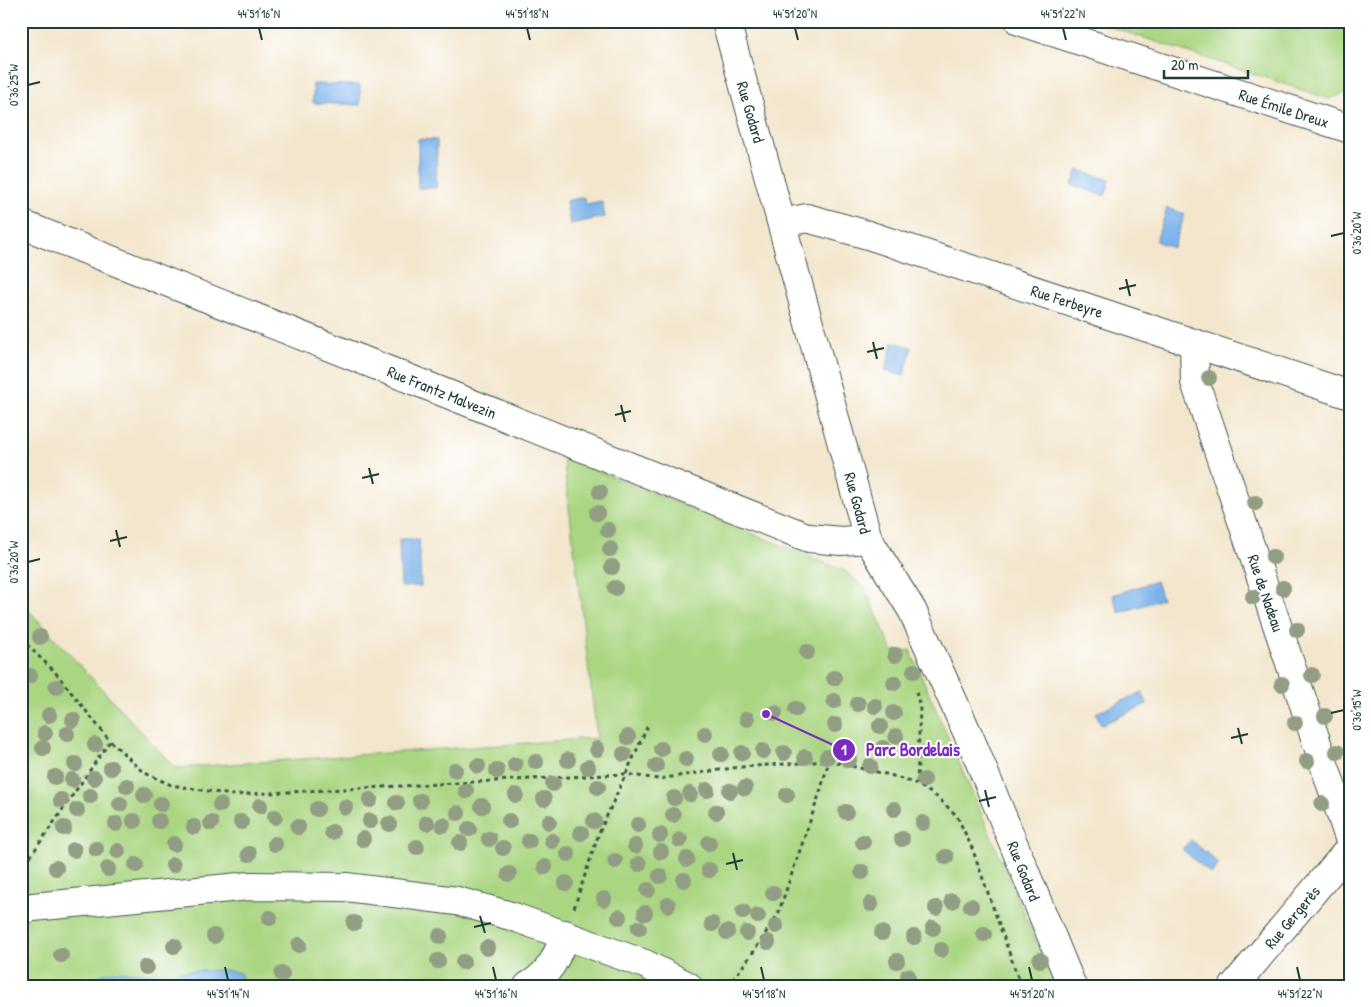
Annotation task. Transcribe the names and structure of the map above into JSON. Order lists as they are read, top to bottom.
{
  "streets": {
    "street": [
      "Rue Émile Dreux",
      "Rue Godard",
      "Rue Ferbeyre",
      "Rue Frantz Malvezin",
      "Rue de Nadeau",
      "Rue Gergerès"
    ]
  },
  "crossings": [
    ["Rue Godard", "Rue Ferbeyre"],
    ["Rue Godard", "Rue Frantz Malvezin"],
    ["Rue Ferbeyre", "Rue de Nadeau"]
  ],
  "places": ["Parc Bordelais"],
  "scale_bar": "20 m",
  "coordinates": [
    "44°51'16\"N",
    "44°51'18\"N",
    "44°51'20\"N",
    "44°51'22\"N",
    "0°36'25\"W",
    "0°36'20\"W",
    "0°36'15\"W",
    "44°51'14\"N"
  ]
}
